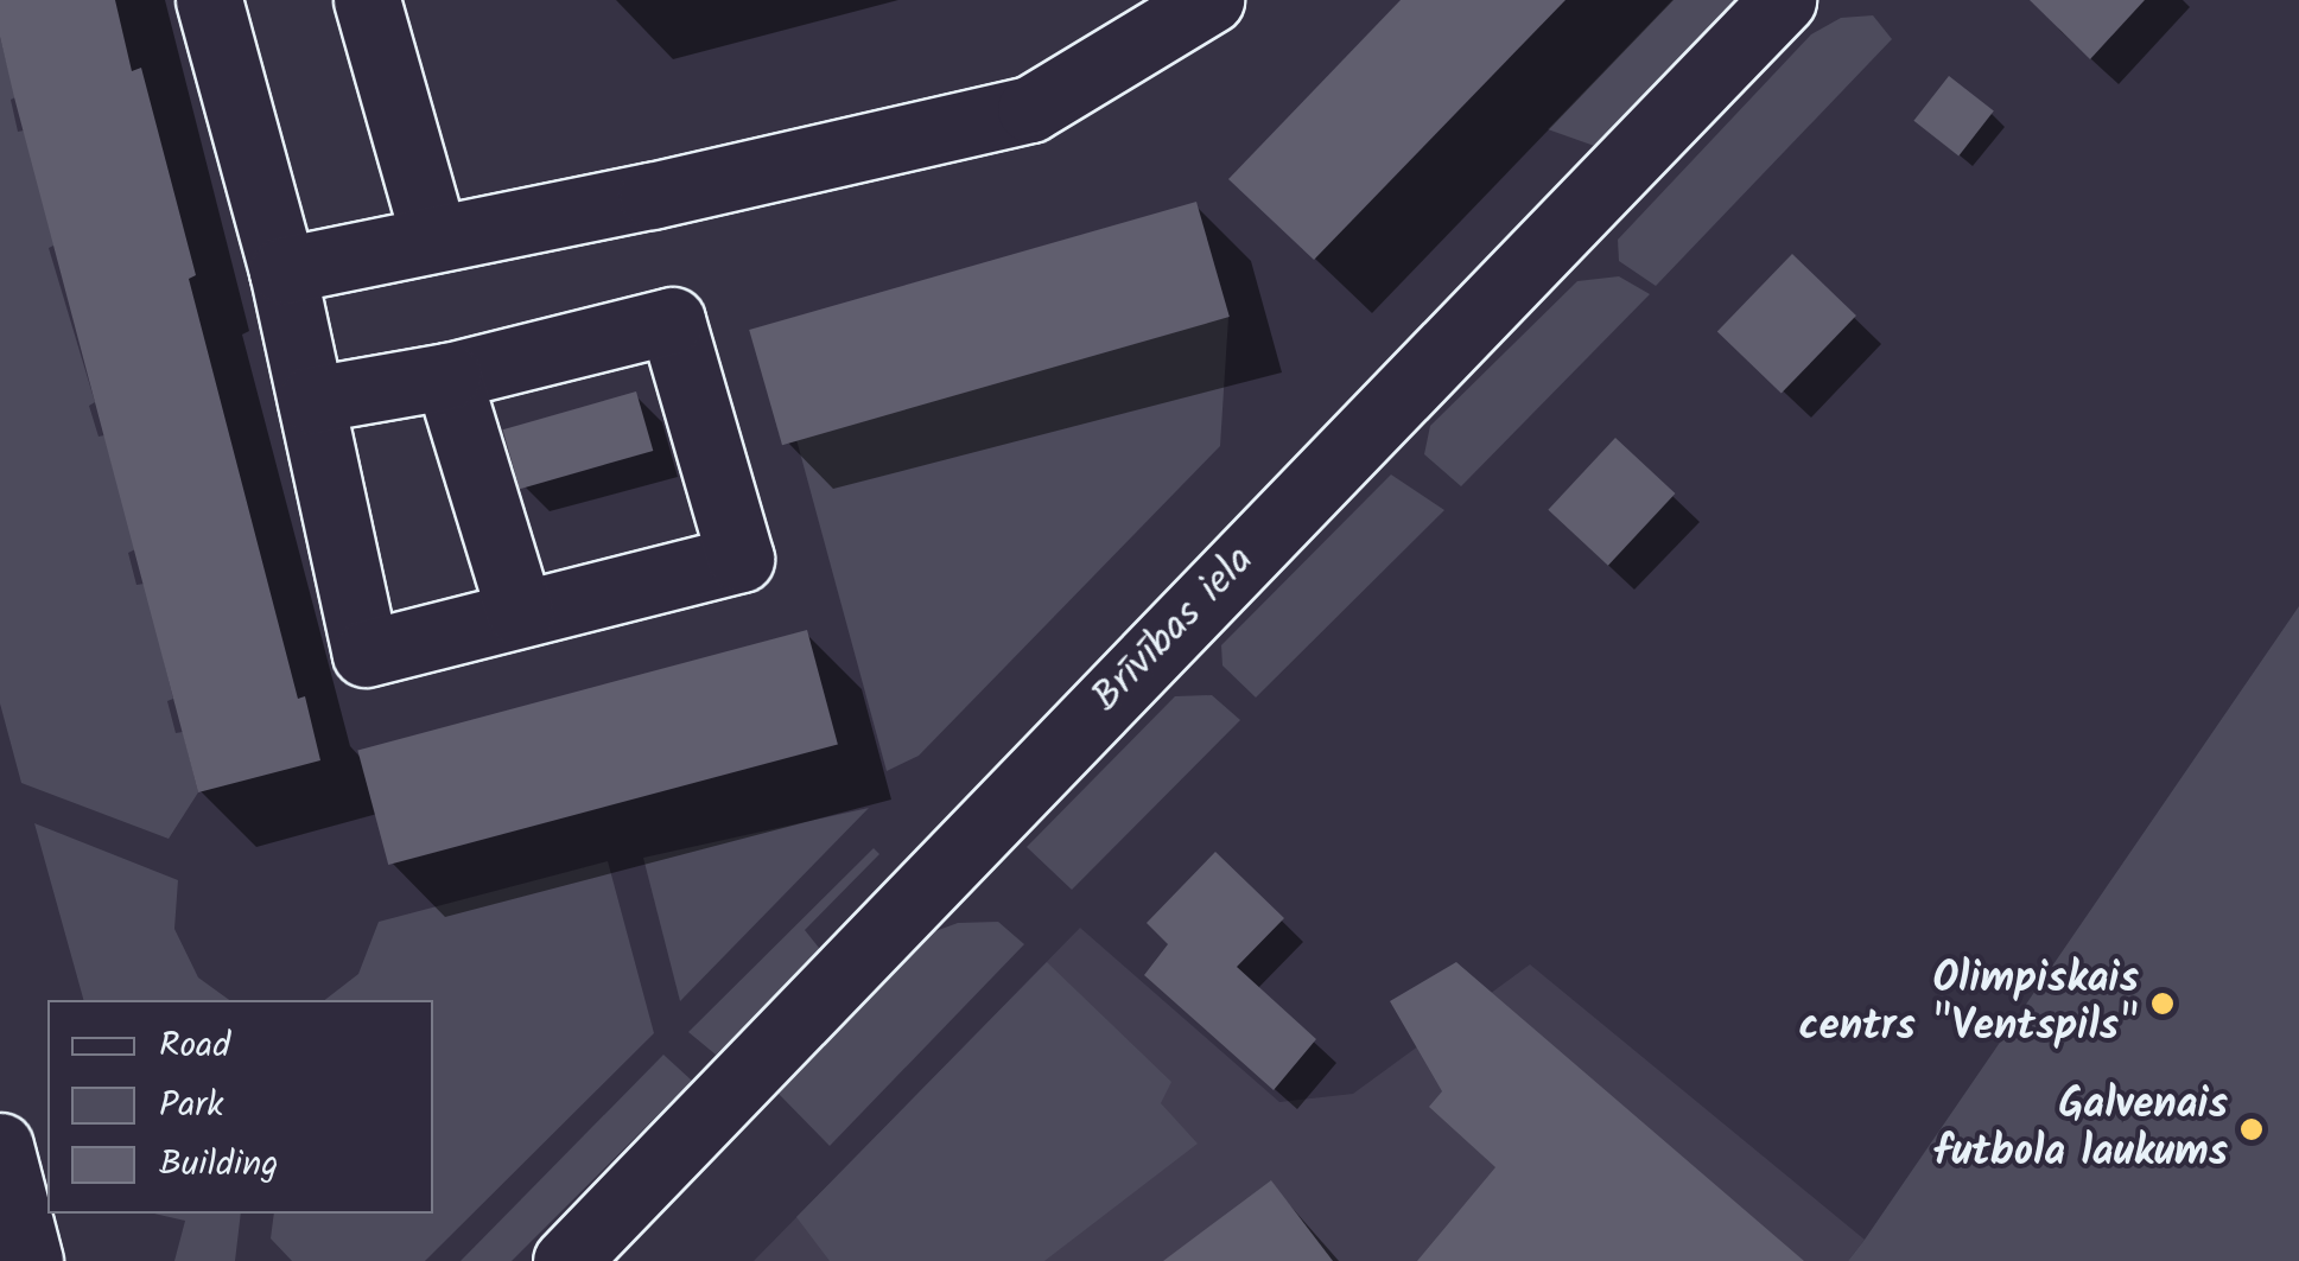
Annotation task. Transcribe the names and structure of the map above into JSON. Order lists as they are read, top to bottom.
{
  "streets": {
    "street": ["Brīvības iela"]
  },
  "places": ["Olimpiskais centrs \"Ventspils\"", "Galvenais futbola laukums"],
  "legend": ["Road", "Park", "Building"]
}
